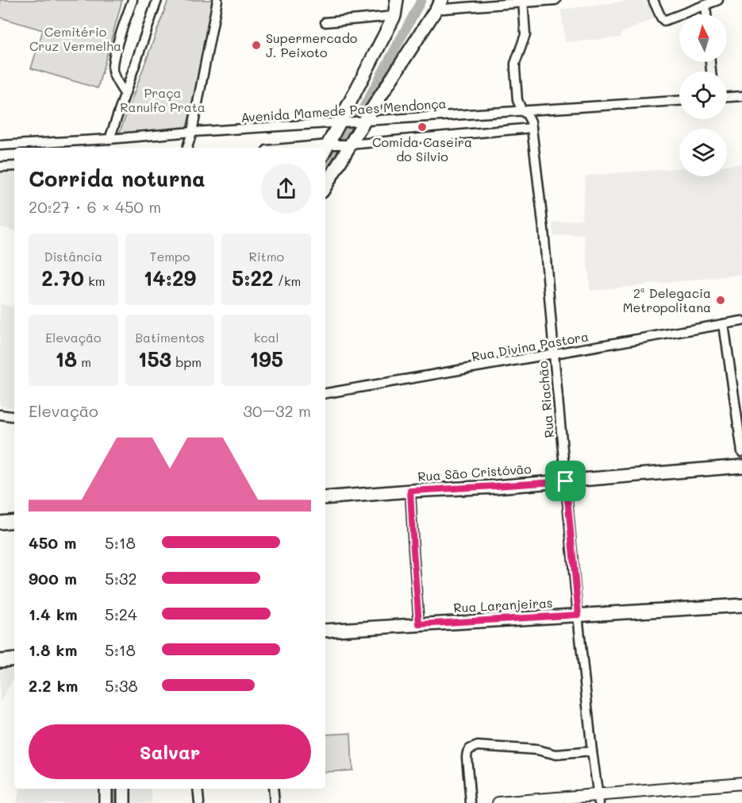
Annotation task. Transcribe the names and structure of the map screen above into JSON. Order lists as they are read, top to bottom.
{
  "streets": {
    "main road": ["Rua São Cristóvão", "Rua Laranjeiras"],
    "street": ["Avenida Mamede Paes Mendonça", "Rua Divina Pastora", "Rua Riachão"]
  },
  "crossings": [
    ["Avenida Mamede Paes Mendonça", "Rua Riachão"],
    ["Rua Divina Pastora", "Rua Riachão"],
    ["Rua Riachão", "Rua São Cristóvão"],
    ["Rua Riachão", "Rua Laranjeiras"]
  ],
  "parks": ["Cemitério Cruz Vermelha", "Praça Ranulfo Prata"],
  "places": ["Supermercado J. Peixoto", "Comida Caseira do Sílvio", "2ª Delegacia Metropolitana"],
  "north": "top",
  "page": {
    "heading": ["Corrida noturna", "20:27 · 6 × 450 m"],
    "stats": [
      ["Distância", "2.70 km"],
      ["Tempo", "14:29"],
      ["Ritmo", "5:22 /km"],
      ["Elevação", "18 m"],
      ["Batimentos", "153 bpm"],
      ["kcal", "195"]
    ],
    "chart": ["Elevação", "30–32 m"],
    "list": [
      {
        "name": "450 m",
        "note": "5:18"
      },
      {
        "name": "900 m",
        "note": "5:32"
      },
      {
        "name": "1.4 km",
        "note": "5:24"
      },
      {
        "name": "1.8 km",
        "note": "5:18"
      },
      {
        "name": "2.2 km",
        "note": "5:38"
      }
    ],
    "buttons": "Salvar"
  }
}
